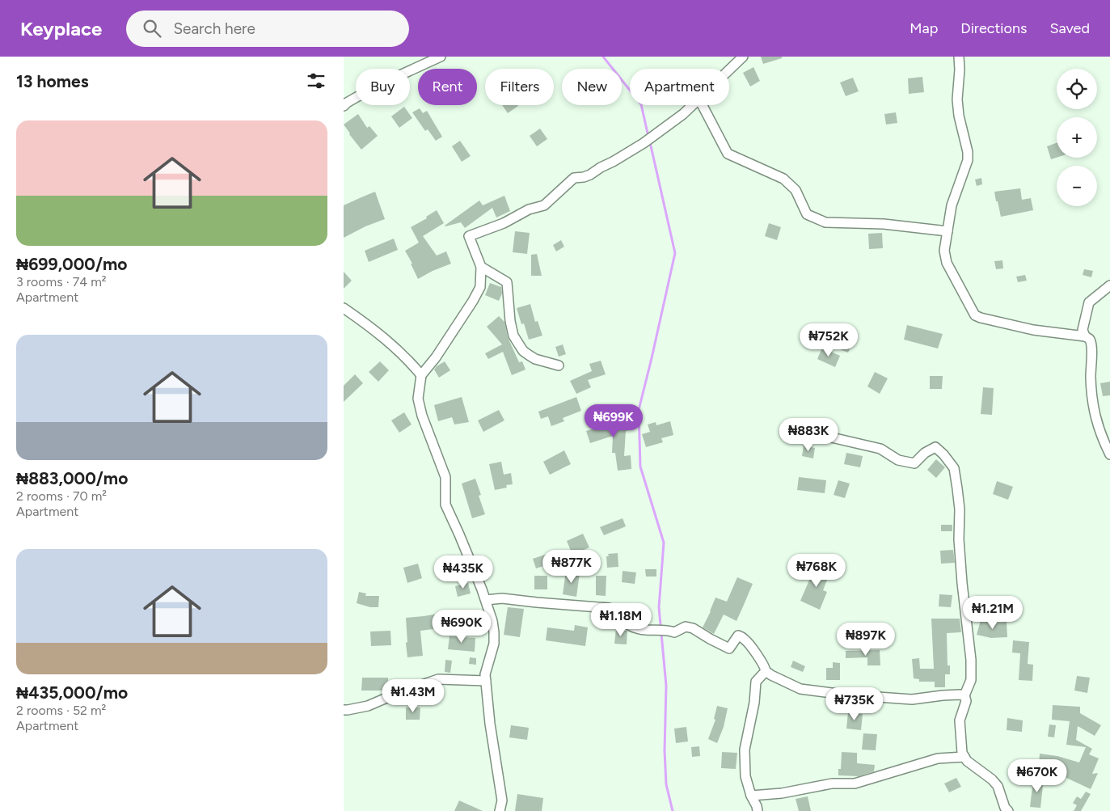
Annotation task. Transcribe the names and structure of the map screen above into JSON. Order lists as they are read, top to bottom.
{
  "page": {
    "header": "Keyplace",
    "search": "Search here",
    "nav": ["Map", "Directions", "Saved"],
    "heading": "13 homes",
    "map_buttons": ["+", "−"],
    "chip": [
      "Buy",
      "Rent",
      "Filters",
      "New",
      "Apartment"
    ],
    "list": [
      {
        "name": "₦699,000/mo",
        "note": "3 rooms · 74 m² · Apartment"
      },
      {
        "name": "₦883,000/mo",
        "note": "2 rooms · 70 m² · Apartment"
      },
      {
        "name": "₦435,000/mo",
        "note": "2 rooms · 52 m² · Apartment"
      }
    ],
    "price": [
      "₦752K",
      "₦699K",
      "₦883K",
      "₦877K",
      "₦768K",
      "₦435K",
      "₦1.21M",
      "₦1.18M",
      "₦690K",
      "₦897K",
      "₦1.43M",
      "₦735K",
      "₦670K"
    ]
  }
}
